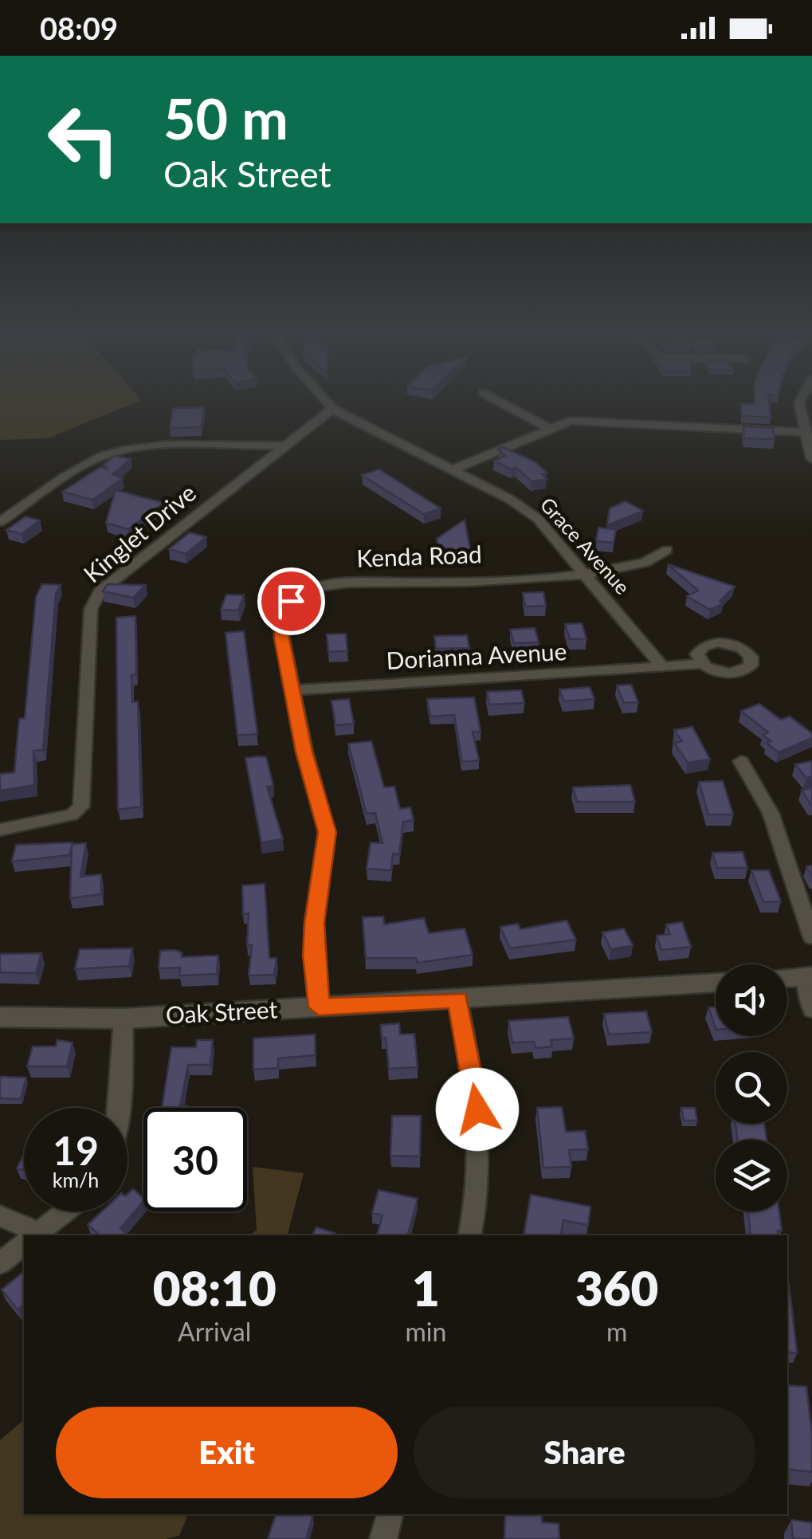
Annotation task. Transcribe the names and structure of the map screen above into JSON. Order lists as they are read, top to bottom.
{
  "streets": {
    "street": [
      "Kinglet Drive",
      "Grace Avenue",
      "Kenda Road",
      "Dorianna Avenue",
      "Oak Street"
    ]
  },
  "crossings": [
    ["Kinglet Drive", "Grace Avenue"],
    ["Grace Avenue", "Kenda Road"],
    ["Grace Avenue", "Dorianna Avenue"],
    ["Kenda Road", "Dorianna Avenue"],
    ["Kenda Road", "Oak Street"]
  ],
  "page": {
    "status": "08:09",
    "turn": ["50 m", "Oak Street"],
    "speed": "19 km/h",
    "limit": "30",
    "eta": [
      "08:10",
      "Arrival",
      "1",
      "min",
      "360",
      "m"
    ],
    "buttons": ["Exit", "Share"]
  }
}
